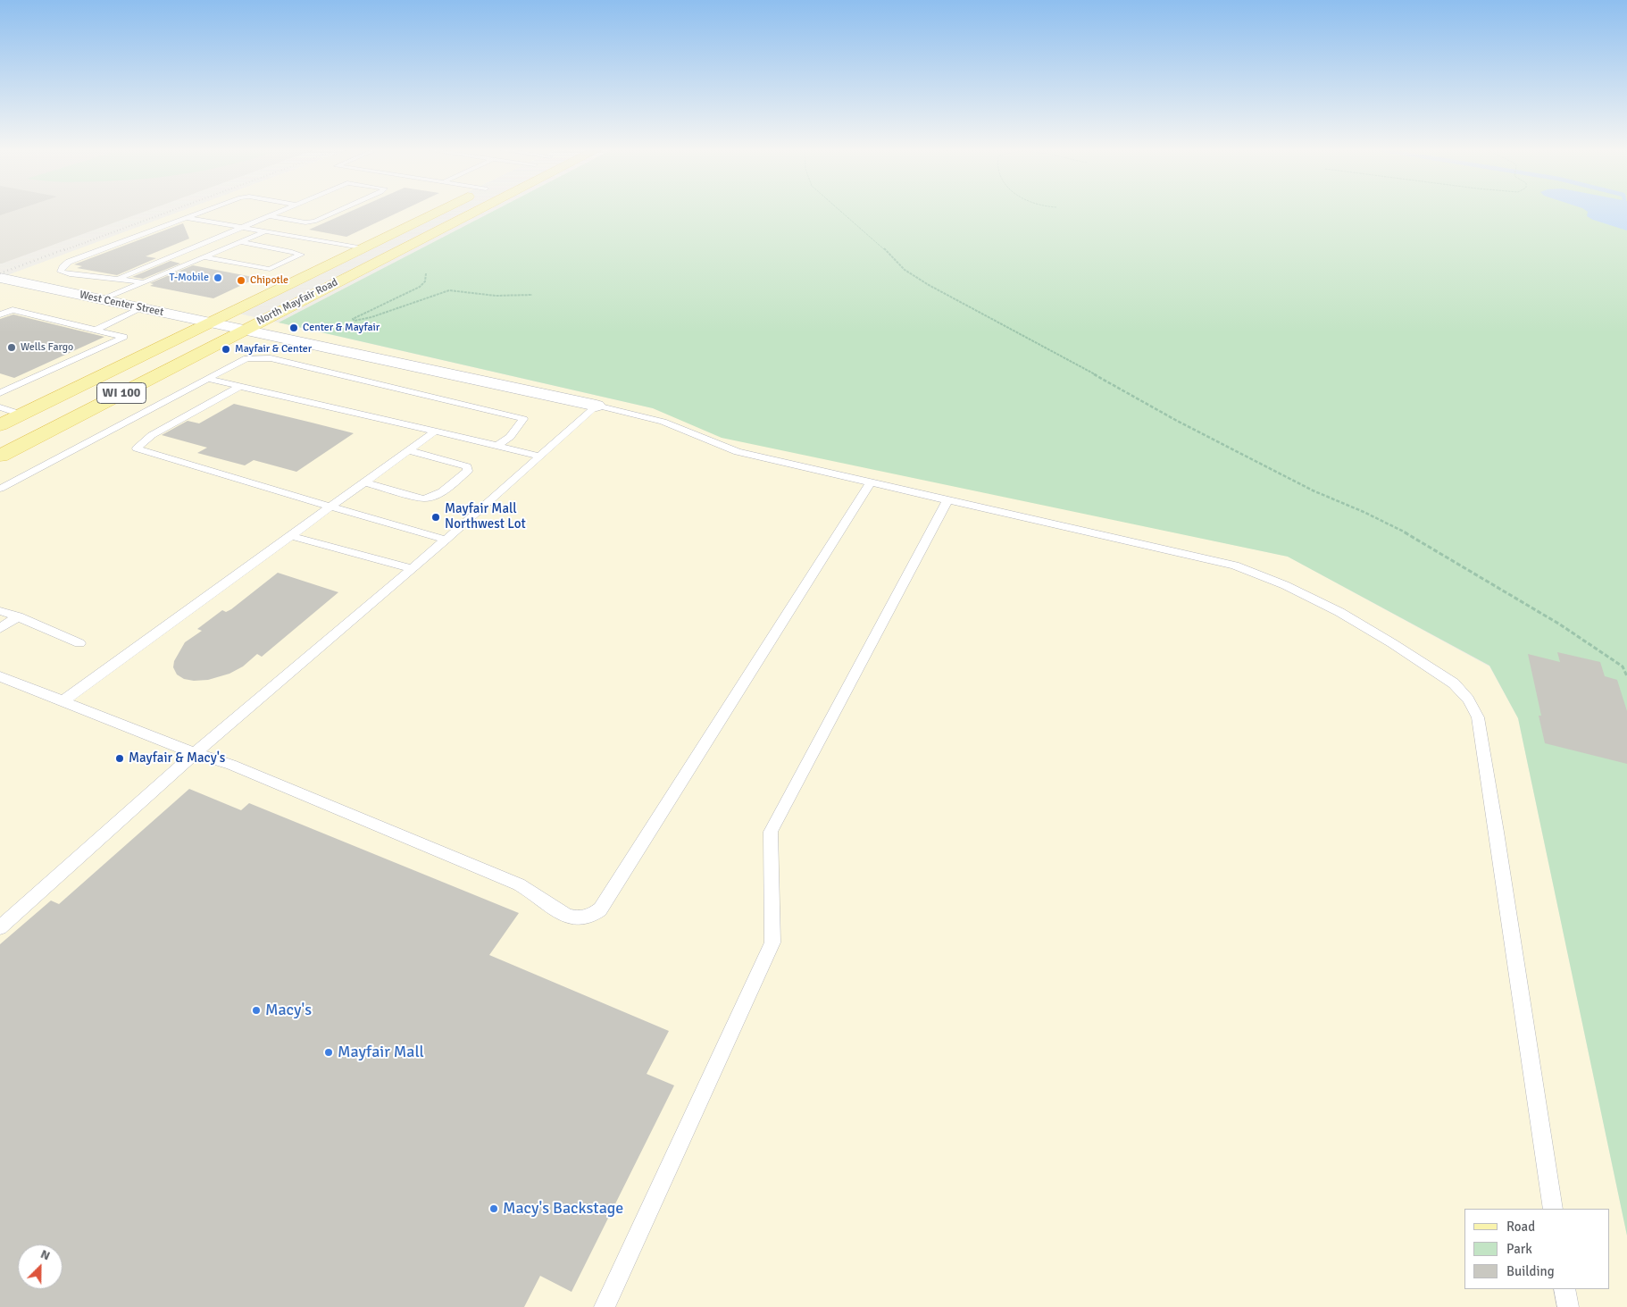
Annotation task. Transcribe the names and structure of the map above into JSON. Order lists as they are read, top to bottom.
{
  "streets": {
    "main road": ["North Mayfair Road", "WI 100"],
    "street": ["West Center Street"]
  },
  "crossings": [
    ["North Mayfair Road", "West Center Street"]
  ],
  "places": [
    "T-Mobile",
    "Chipotle",
    "Center & Mayfair",
    "Wells Fargo",
    "Mayfair & Center",
    "Mayfair Mall Northwest Lot",
    "Mayfair & Macy's",
    "Macy's",
    "Mayfair Mall",
    "Macy's Backstage"
  ],
  "legend": ["Road", "Park", "Building"],
  "north": "top right"
}
